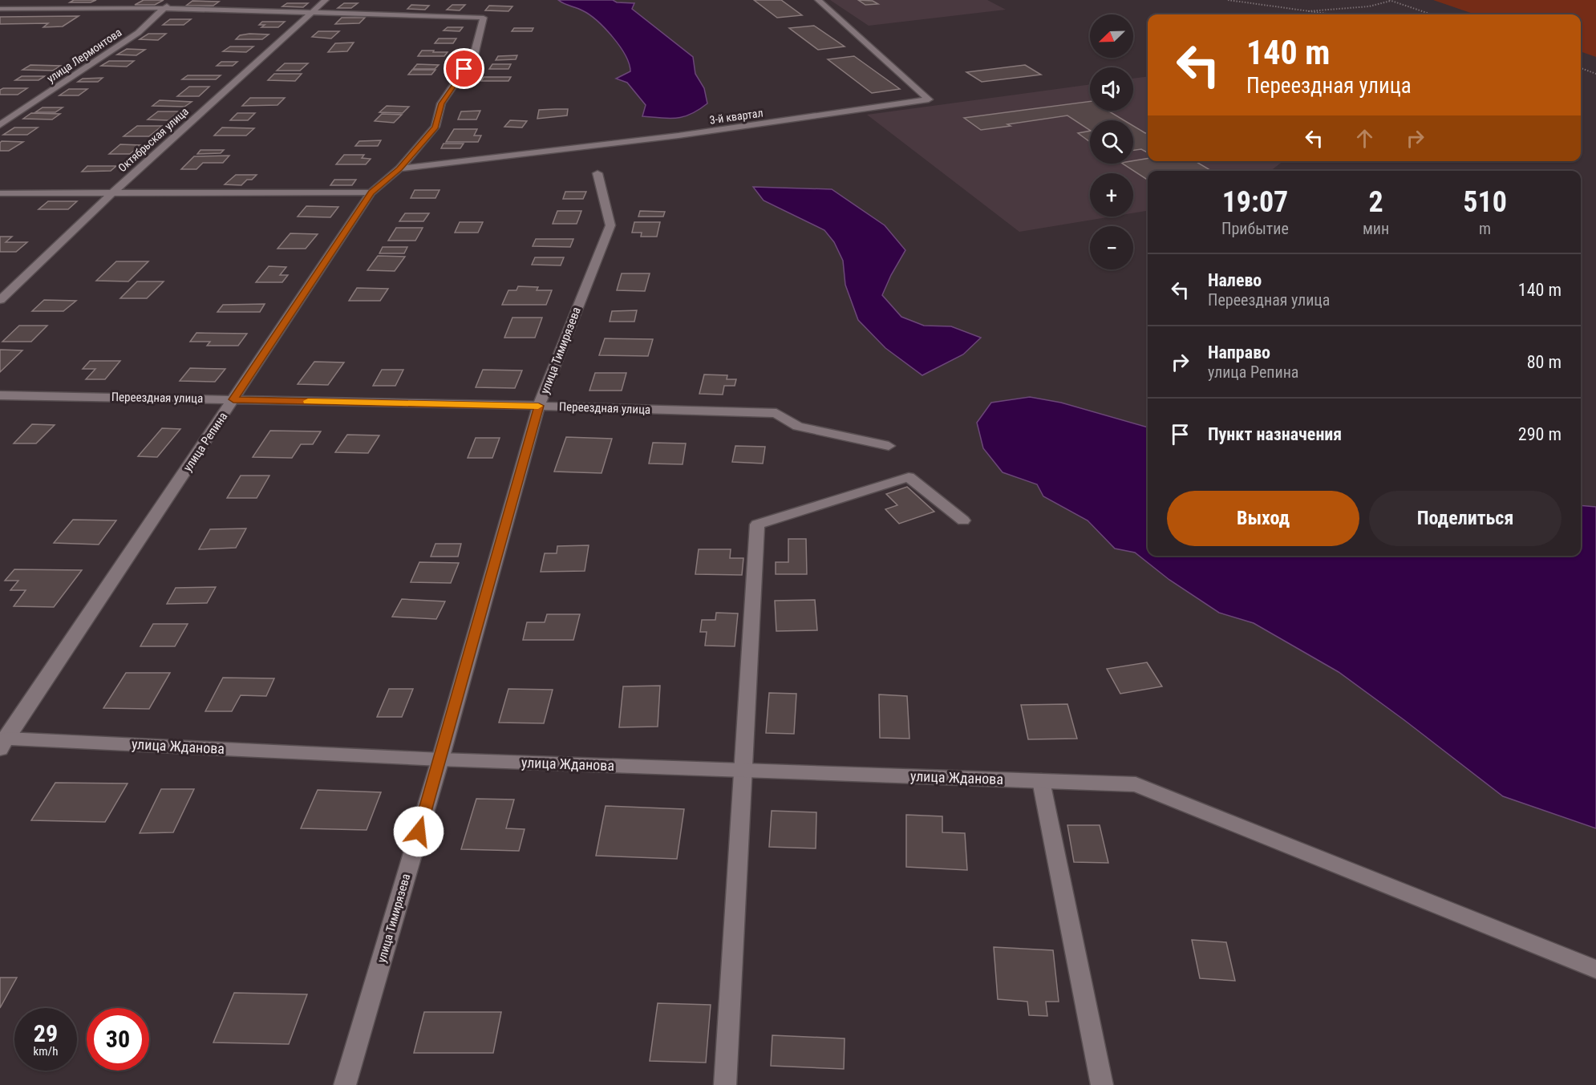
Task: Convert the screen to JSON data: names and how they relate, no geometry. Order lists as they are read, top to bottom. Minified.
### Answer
{"streets":{"street":["улица Лермонтова","3-й квартал","Октябрьская улица","улица Тимирязева","Переездная улица","улица Репина","улица Жданова"]},"crossings":[["3-й квартал","улица Репина"],["Октябрьская улица","улица Репина"],["улица Тимирязева","Переездная улица"],["улица Тимирязева","улица Жданова"],["Переездная улица","улица Репина"],["улица Репина","улица Жданова"]],"north":"bottom left","page":{"map_buttons":["+","−"],"turn":["140 m","Переездная улица"],"eta":["19:07","Прибытие","2","мин","510","m"],"list":[{"name":"Налево","note":"Переездная улица","value":"140 m"},{"name":"Направо","note":"улица Репина","value":"80 m"},{"name":"Пункт назначения","value":"290 m"}],"buttons":["Выход","Поделиться"],"speed":"29 km/h","limit":"30"}}
